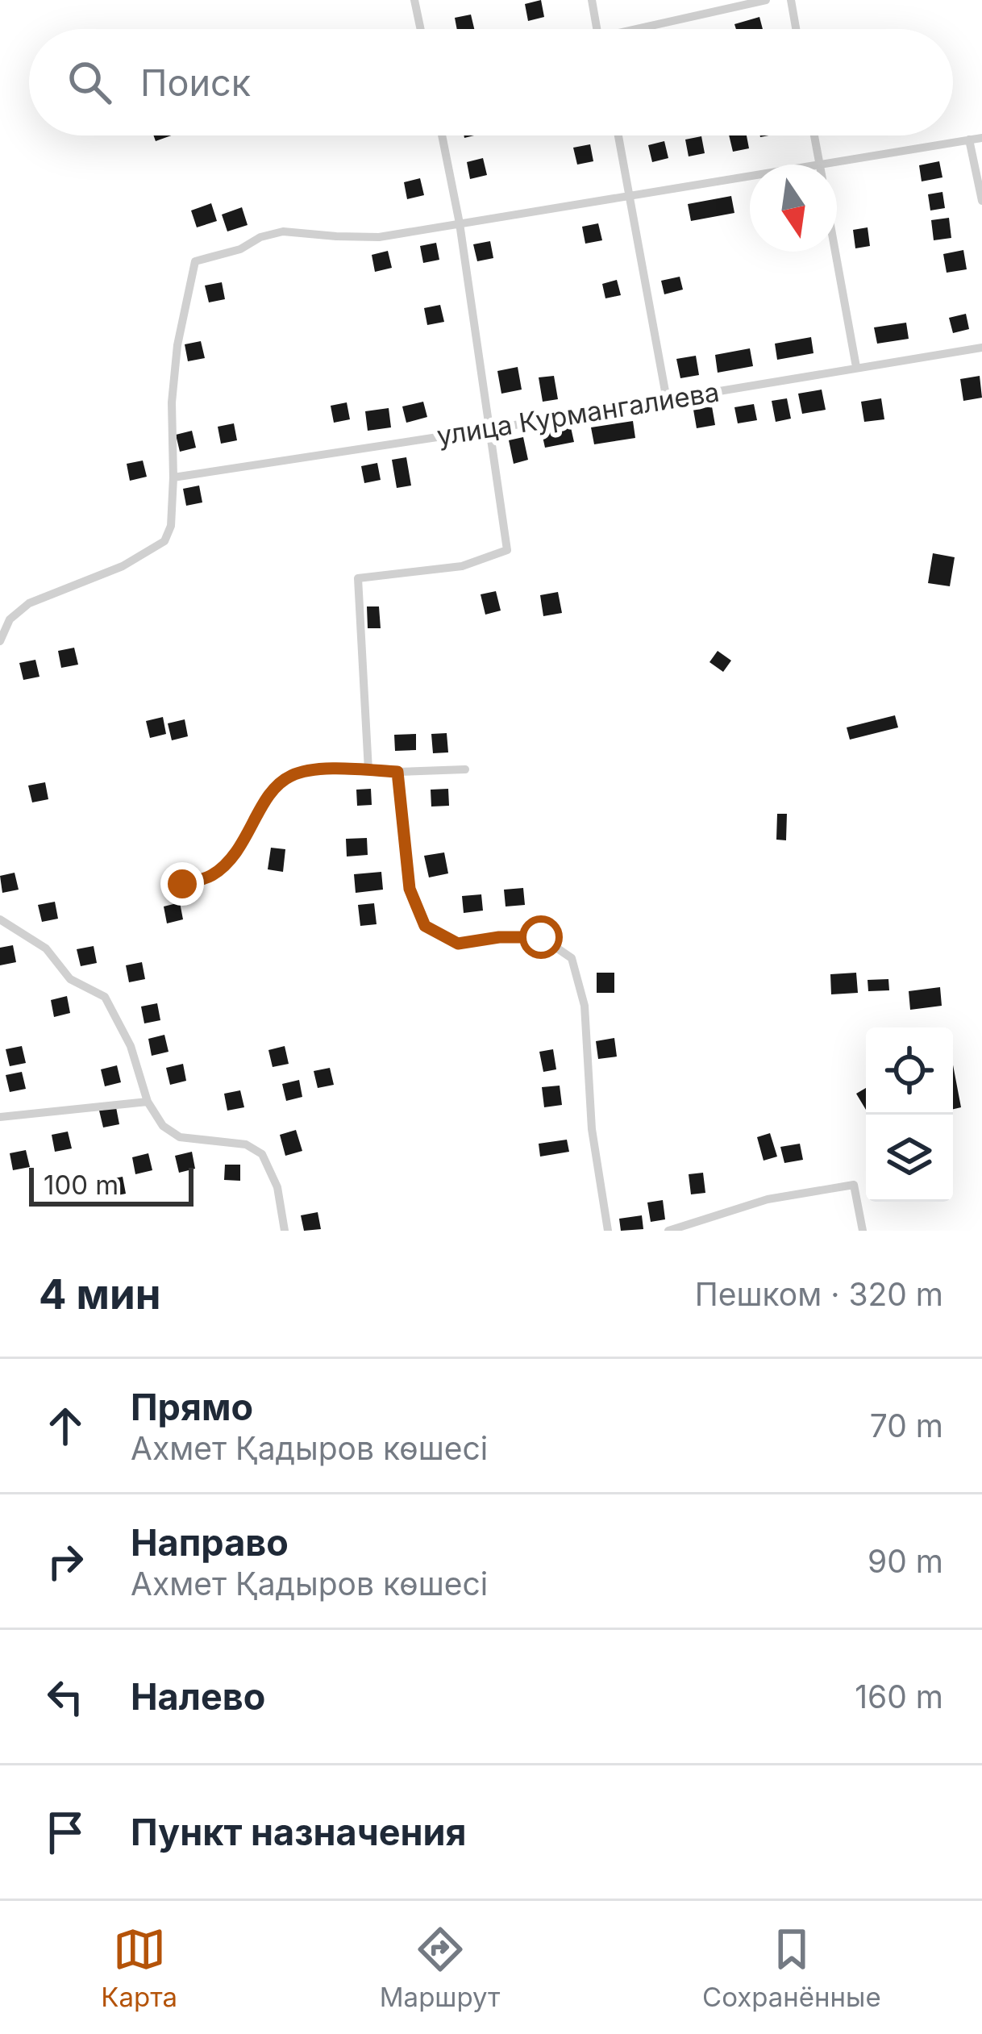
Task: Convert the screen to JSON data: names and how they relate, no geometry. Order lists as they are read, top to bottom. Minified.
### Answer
{"streets":{"street":["улица Курмангалиева"]},"scale_bar":"100 m","north":"bottom","page":{"search":"Поиск","scale":"100 m","heading":["4 мин","Пешком · 320 m"],"list":[["Прямо","Ахмет Қадыров көшесі","70 m"],["Направо","Ахмет Қадыров көшесі","90 m"],["Налево","160 m"],"Пункт назначения"],"nav":["Карта","Маршрут","Сохранённые"]}}
